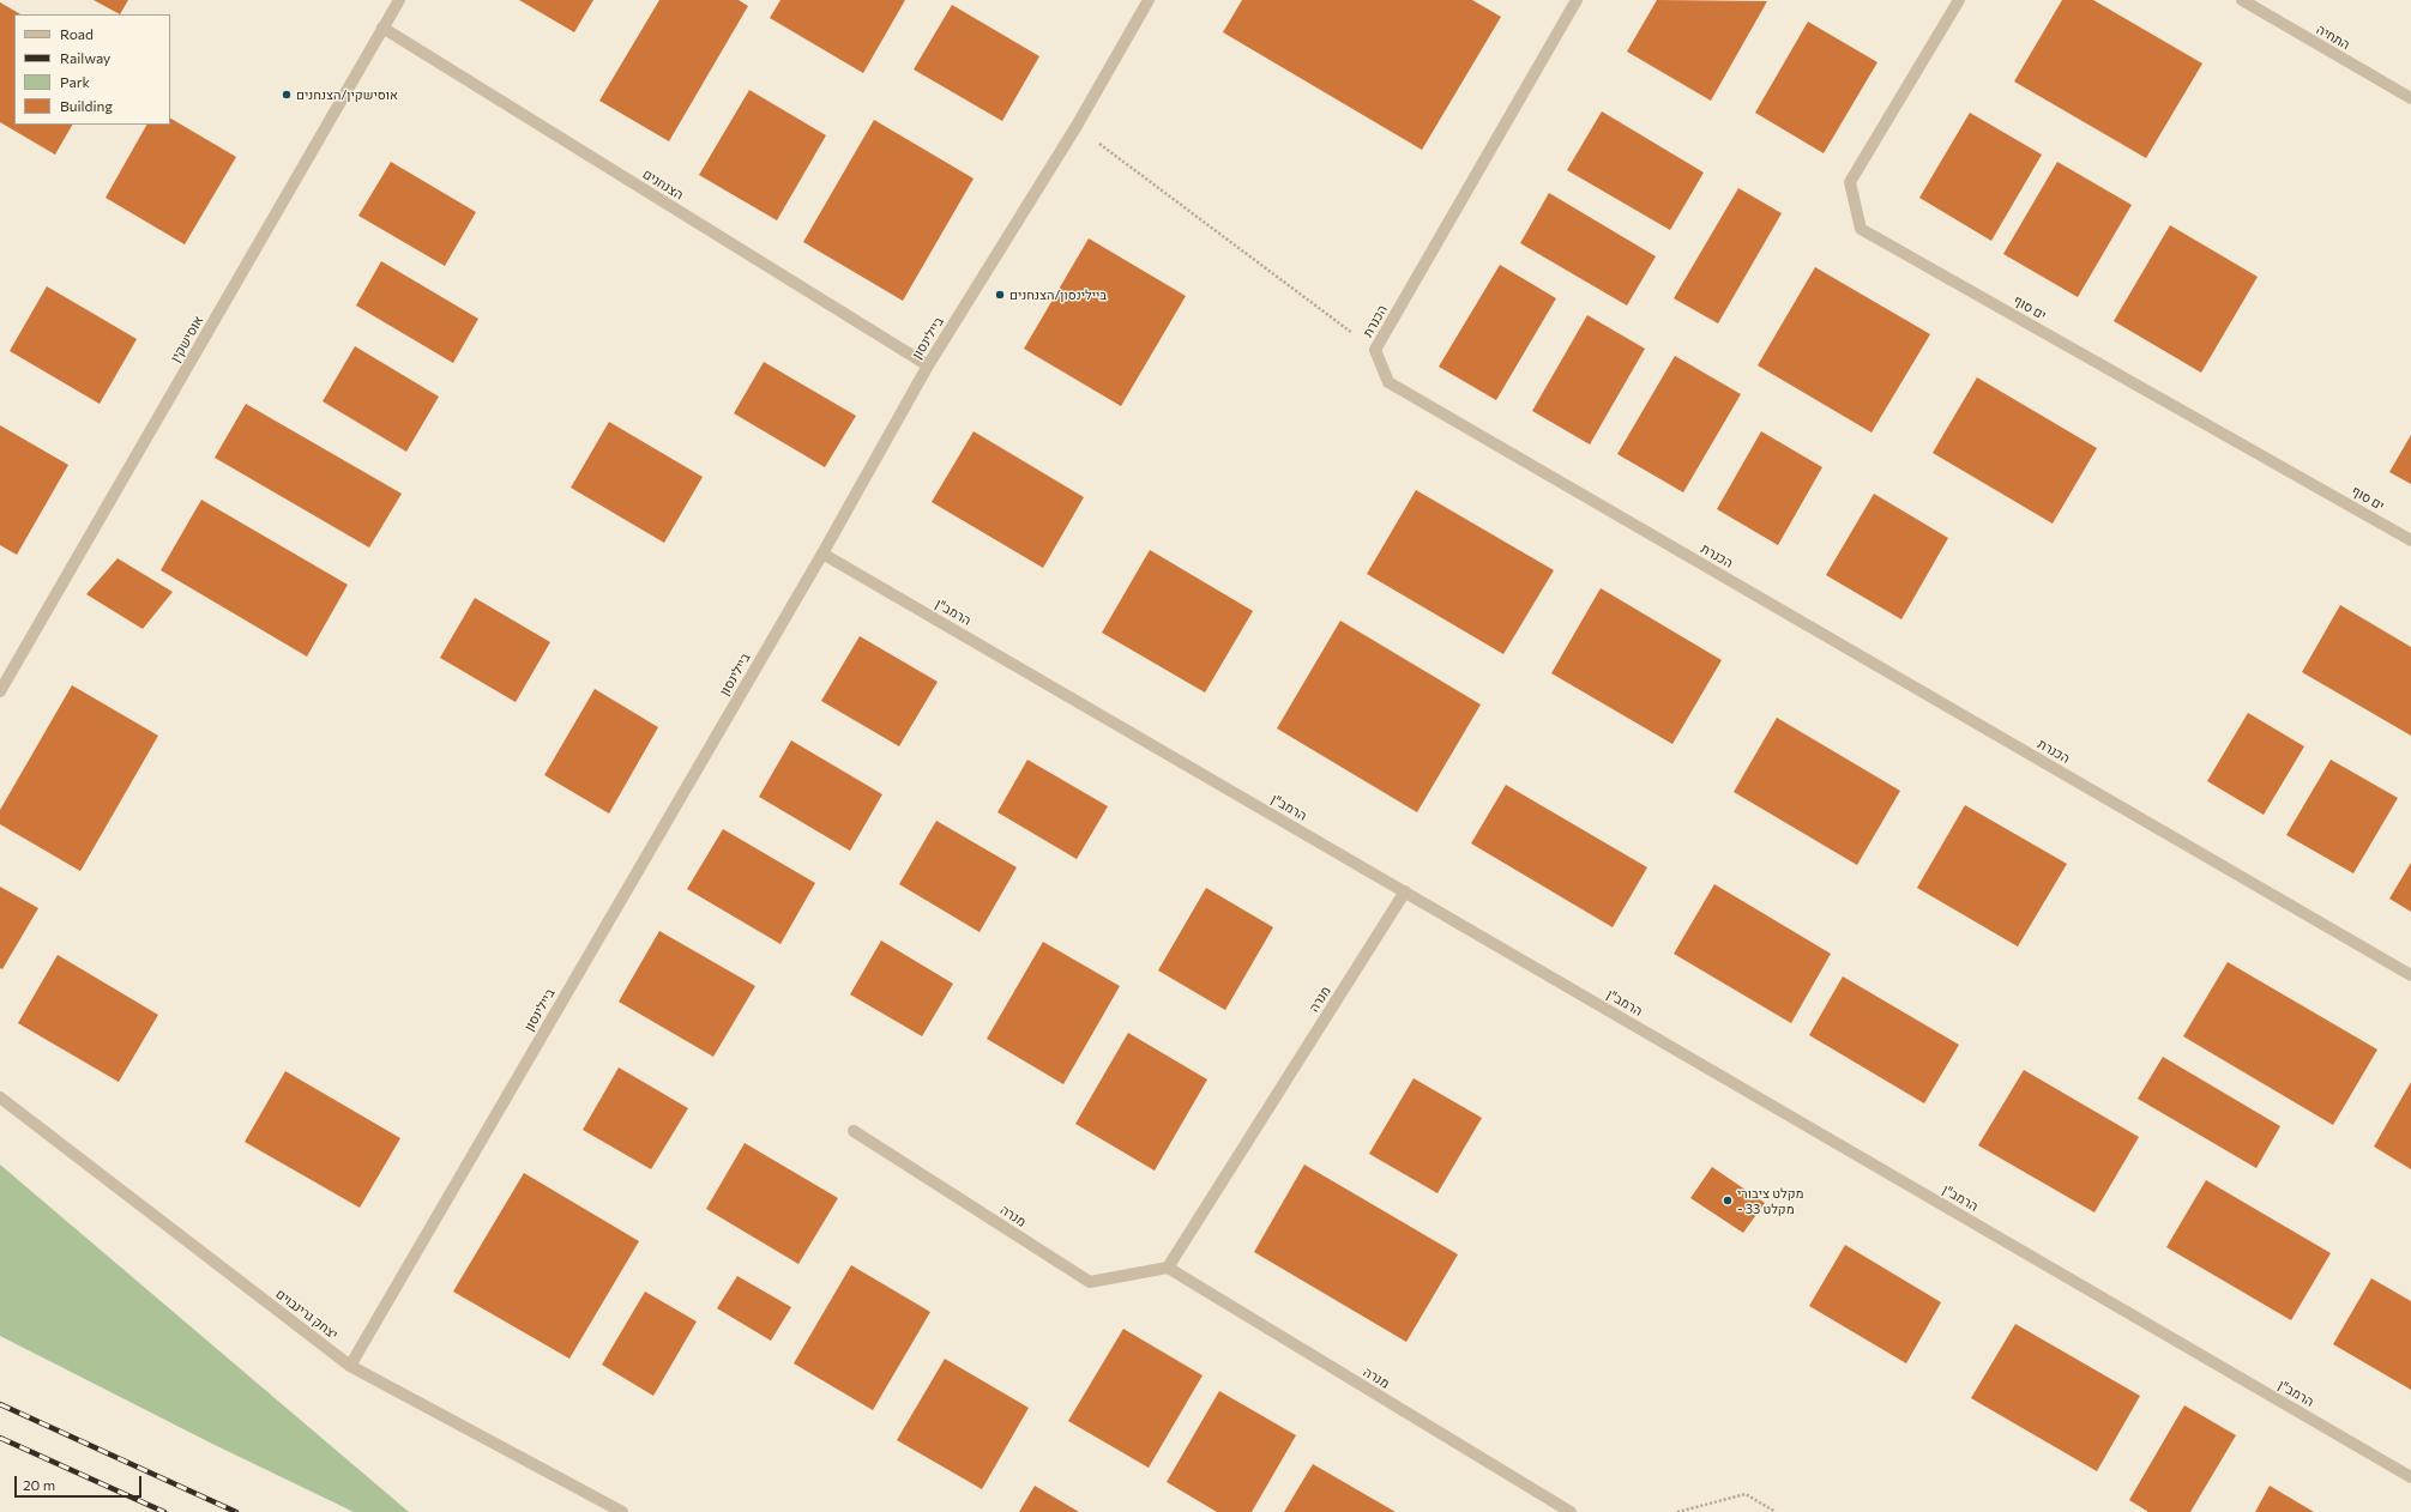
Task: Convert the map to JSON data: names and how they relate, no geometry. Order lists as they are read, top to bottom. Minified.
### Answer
{"streets":{"street":["התחיה","הצנחנים","ים סוף","הכנרת","ביילינסון","אוסישקין","הרמב\"ן","מנרה","יצחק גרינבוים"]},"crossings":[["הצנחנים","ביילינסון"],["הצנחנים","אוסישקין"],["ביילינסון","הרמב\"ן"],["ביילינסון","יצחק גרינבוים"],["הרמב\"ן","מנרה"]],"places":["אוסישקין/הצנחנים","ביילינסון/הצנחנים","מקלט ציבורי - מקלט 33"],"legend":["Road","Railway","Park","Building"],"scale_bar":"20 m"}
